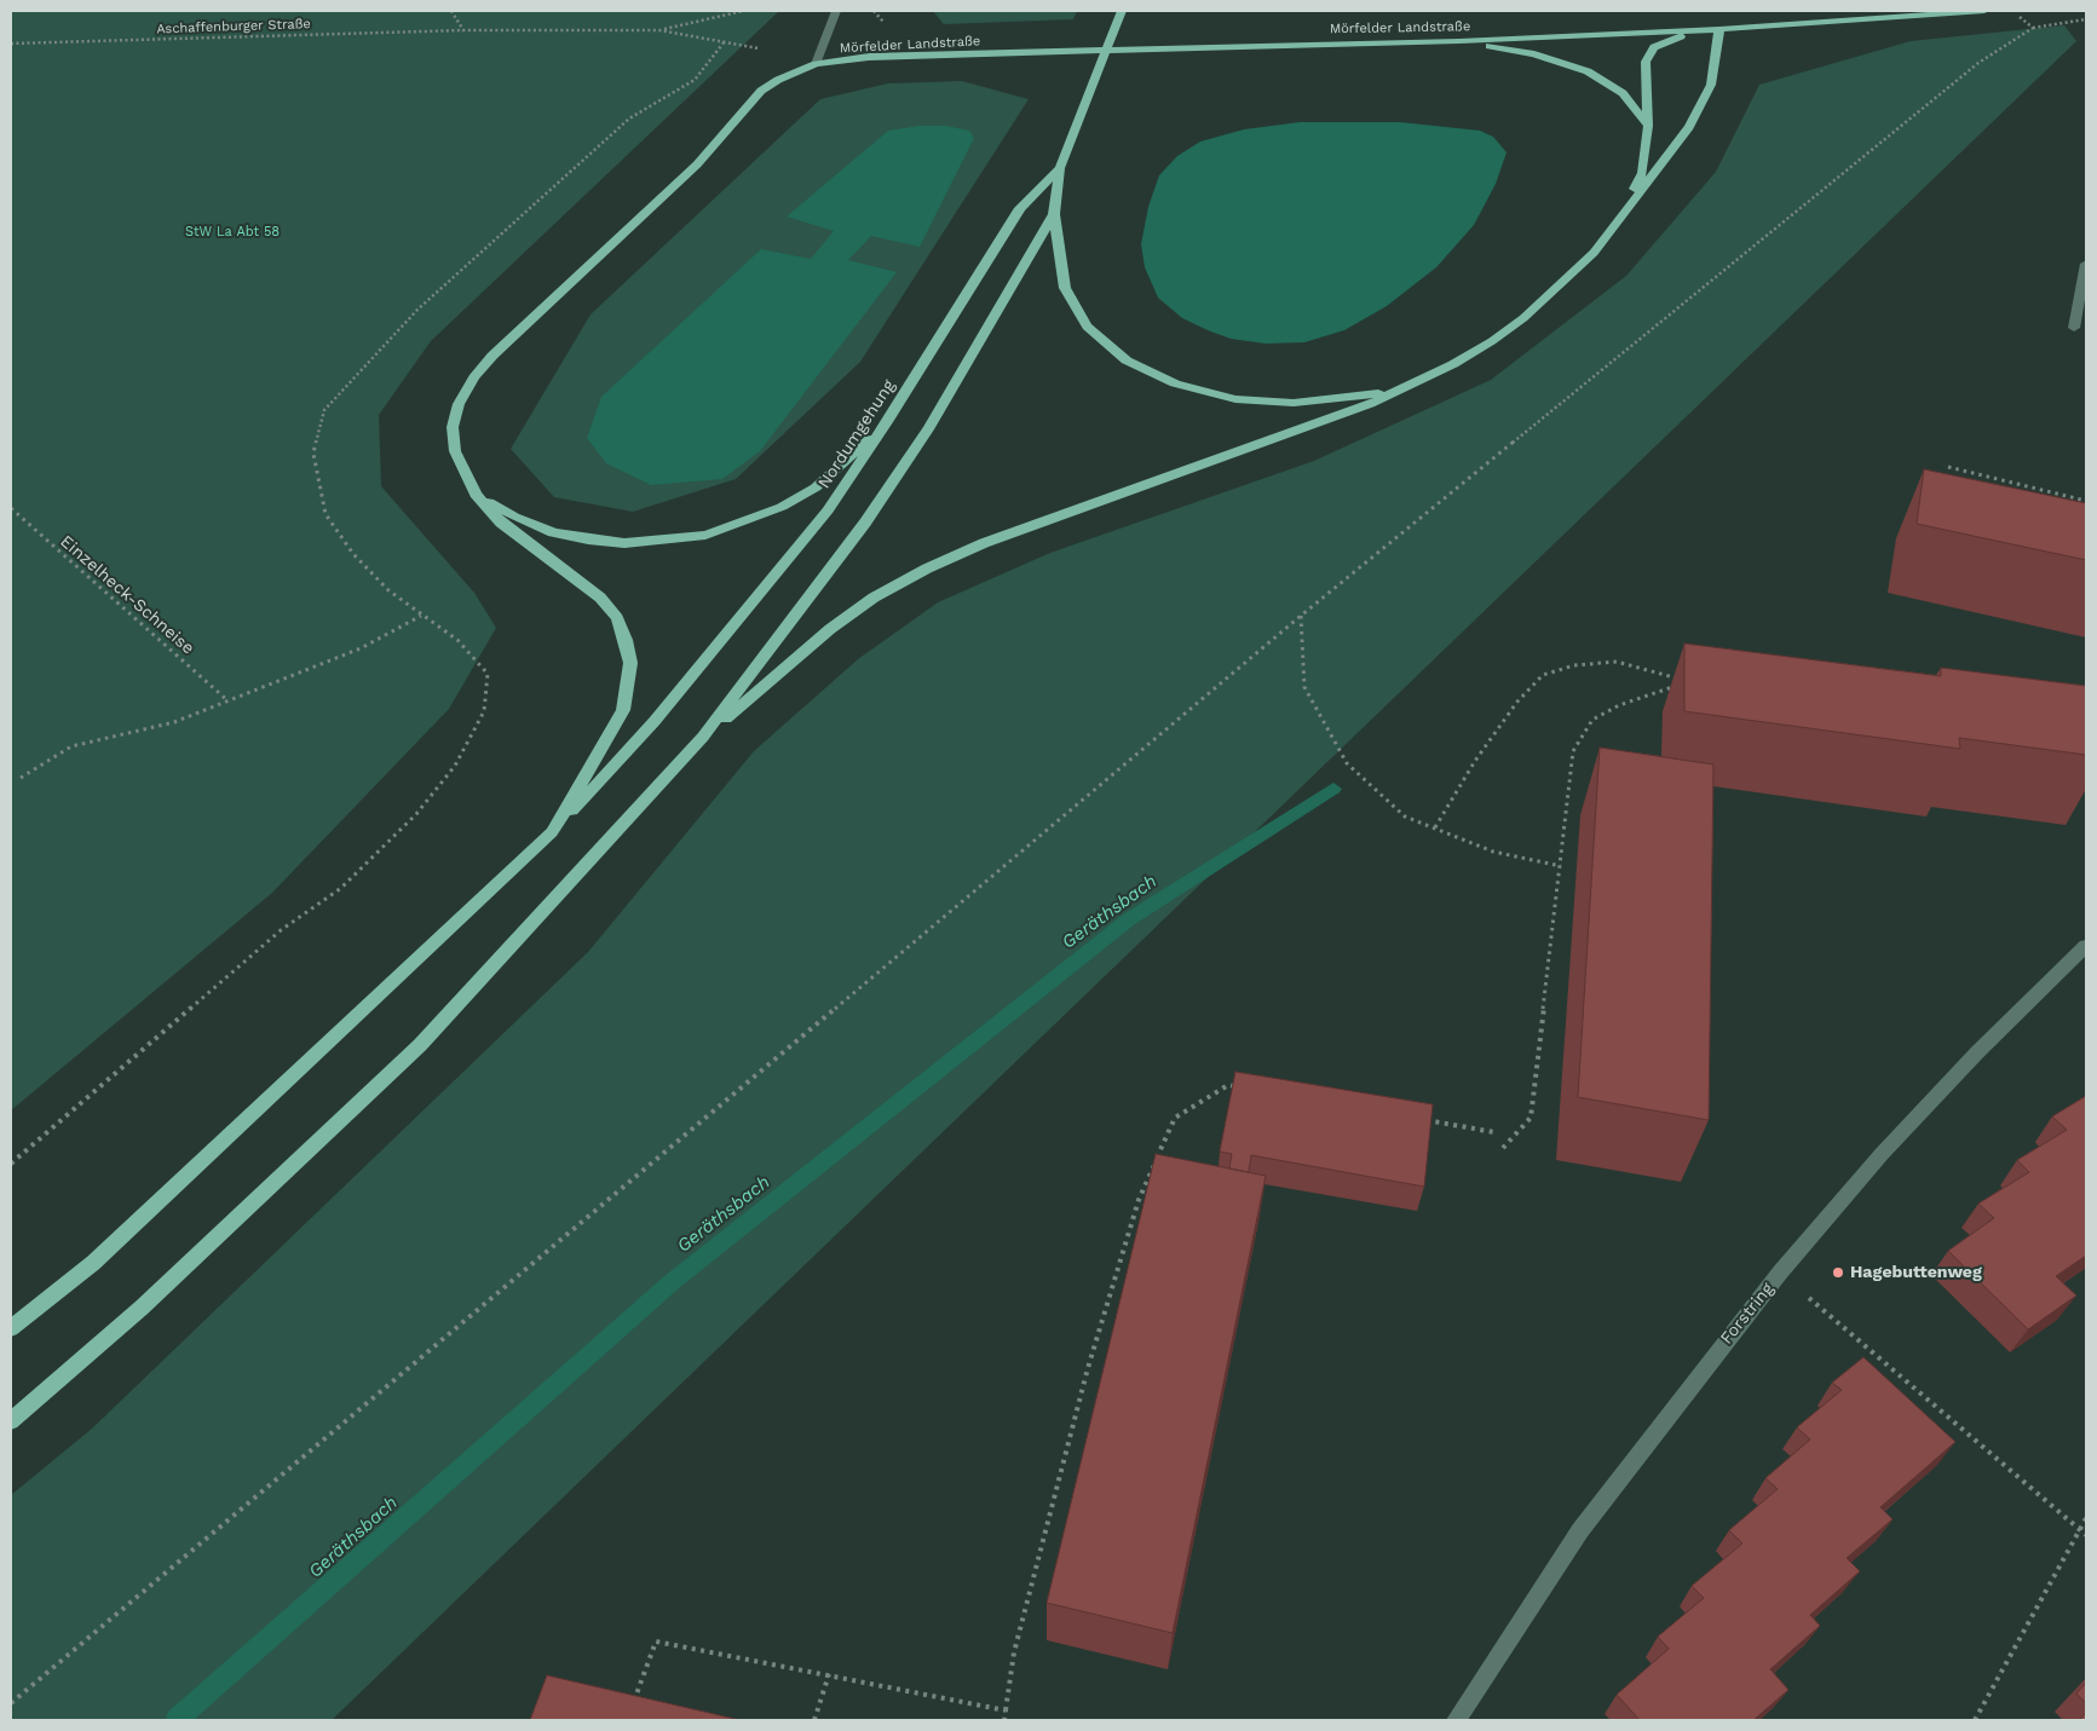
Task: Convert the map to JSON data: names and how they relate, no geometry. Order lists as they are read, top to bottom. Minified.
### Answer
{"streets":{"main road":["Mörfelder Landstraße","Nordumgehung"],"street":["Forstring"],"path":["Aschaffenburger Straße","Einzelheck-Schneise"]},"crossings":[["Aschaffenburger Straße","Mörfelder Landstraße"],["Mörfelder Landstraße","Nordumgehung"]],"water":["Geräthsbach"],"parks":["StW La Abt 58"],"places":["Hagebuttenweg"]}
